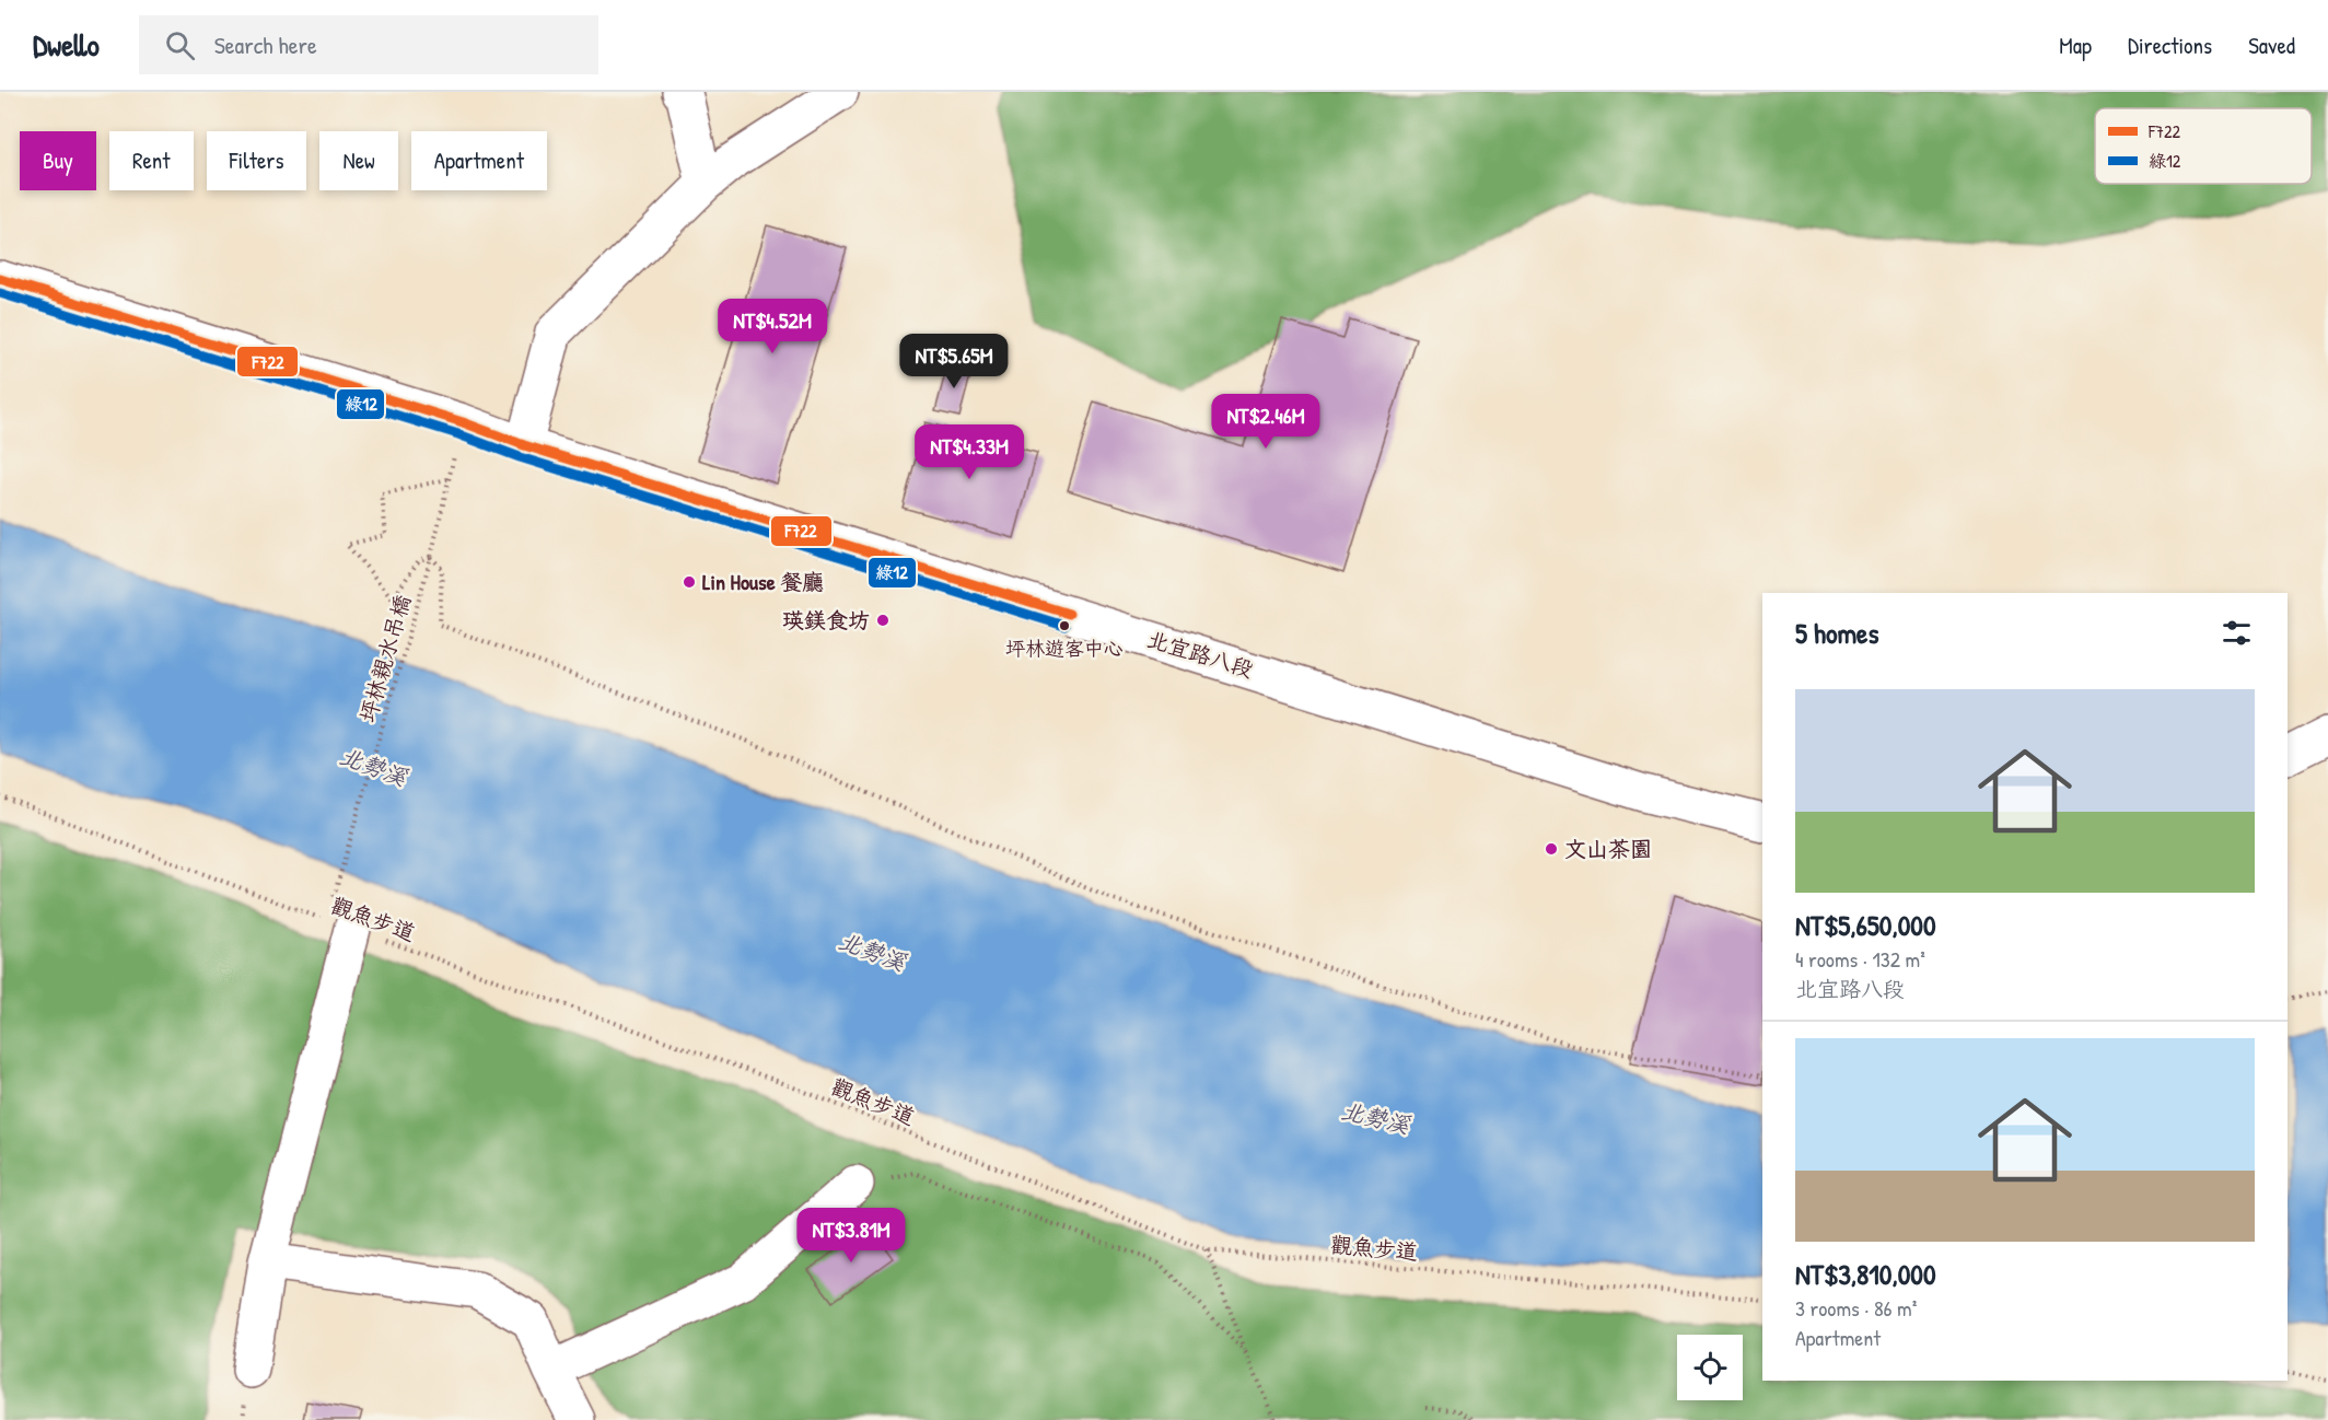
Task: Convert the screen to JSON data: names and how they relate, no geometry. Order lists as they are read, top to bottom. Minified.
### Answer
{"streets":{"main road":["北宜路八段"],"path":["坪林親水吊橋","觀魚步道"]},"crossings":[["北宜路八段","坪林親水吊橋"],["坪林親水吊橋","觀魚步道"]],"water":["北勢溪"],"places":["Lin House 餐廳","瑛鎂食坊","坪林遊客中心","文山茶園"],"lines":["transit line F722","transit line 綠12"],"legend":["F722","綠12"],"page":{"header":"Dwello","search":"Search here","nav":["Map","Directions","Saved"],"chip":["Buy","Rent","Filters","New","Apartment"],"price":["NT$4.52M","NT$5.65M","NT$2.46M","NT$4.33M","NT$3.81M"],"heading":"5 homes","list":[{"name":"NT$5,650,000","note":"4 rooms · 132 m² · 北宜路八段"},{"name":"NT$3,810,000","note":"3 rooms · 86 m² · Apartment"}]}}
